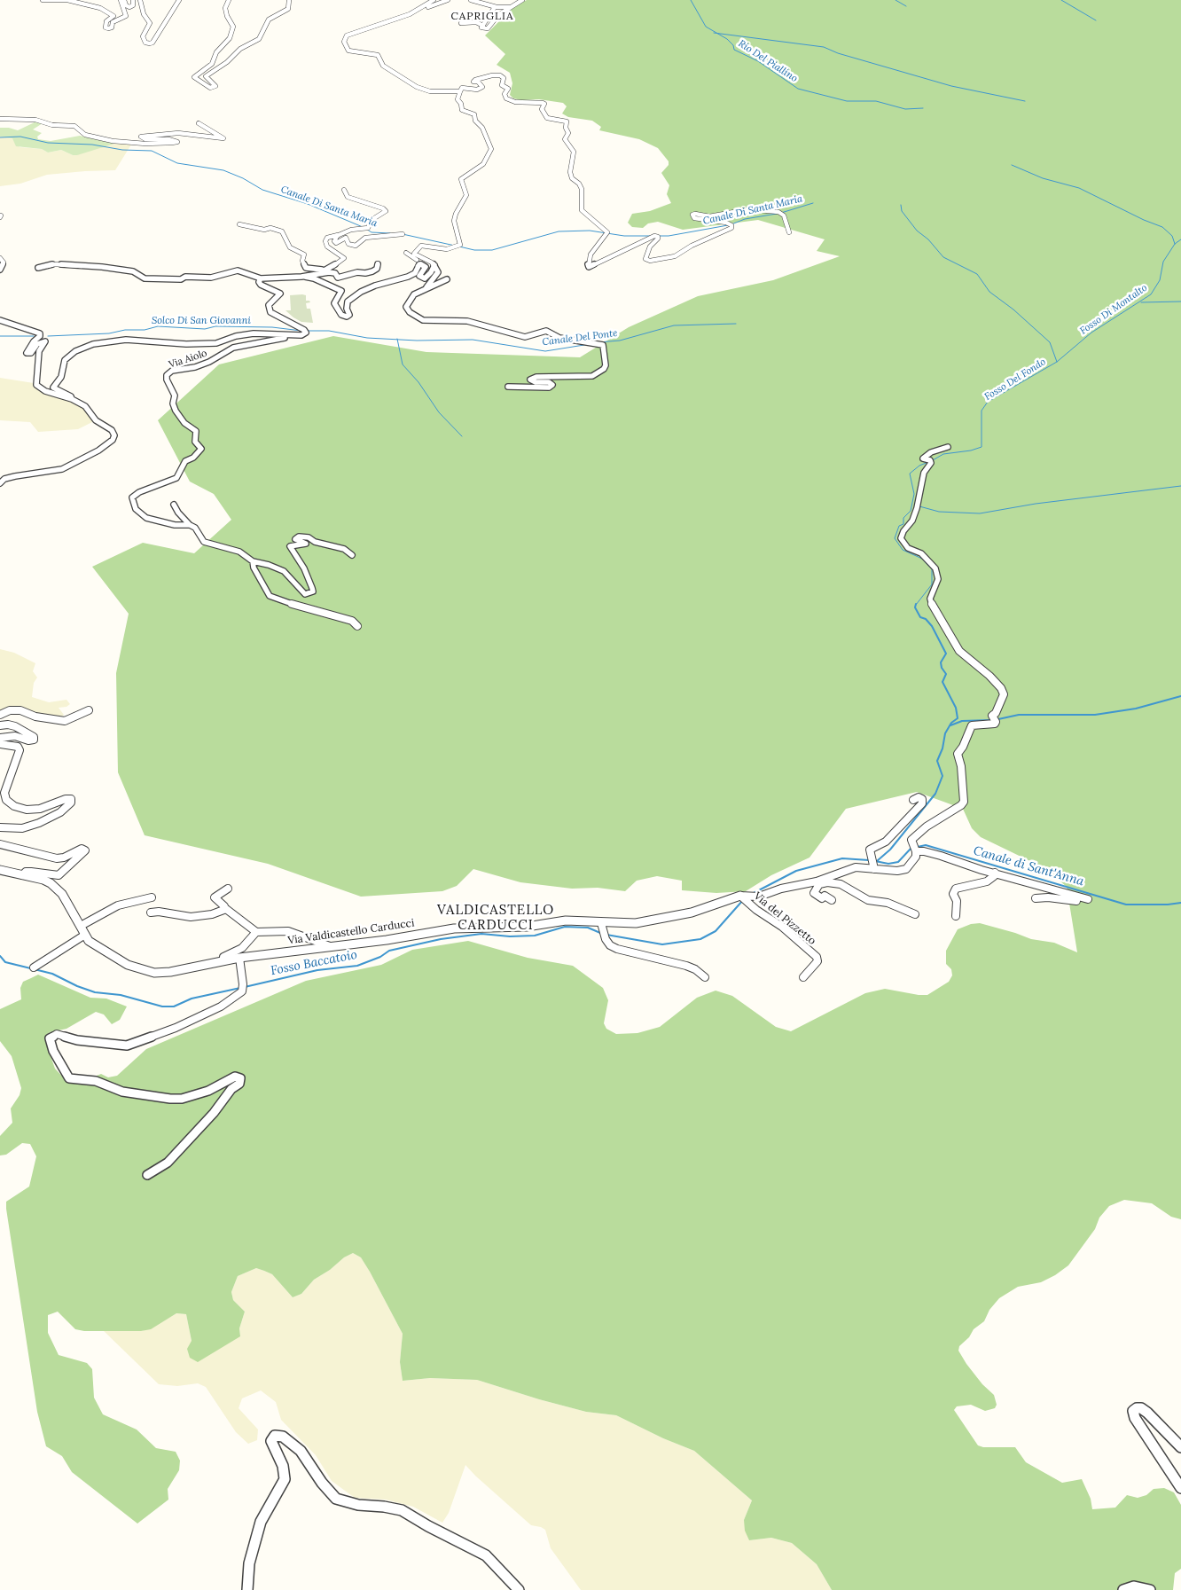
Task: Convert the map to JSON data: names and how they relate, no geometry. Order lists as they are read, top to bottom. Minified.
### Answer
{"streets":{"street":["Via Aiolo","Via del Pizzetto","Via Valdicastello Carducci"]},"crossings":[["Via del Pizzetto","Via Valdicastello Carducci"]],"districts":["CAPRIGLIA","VALDICASTELLO CARDUCCI"],"water":["Rio Del Piallino","Canale Di Santa Maria","Fosso Di Montalto","Solco Di San Giovanni","Canale Del Ponte","Fosso Del Fondo","Canale di Sant'Anna","Fosso Baccatoio"]}
